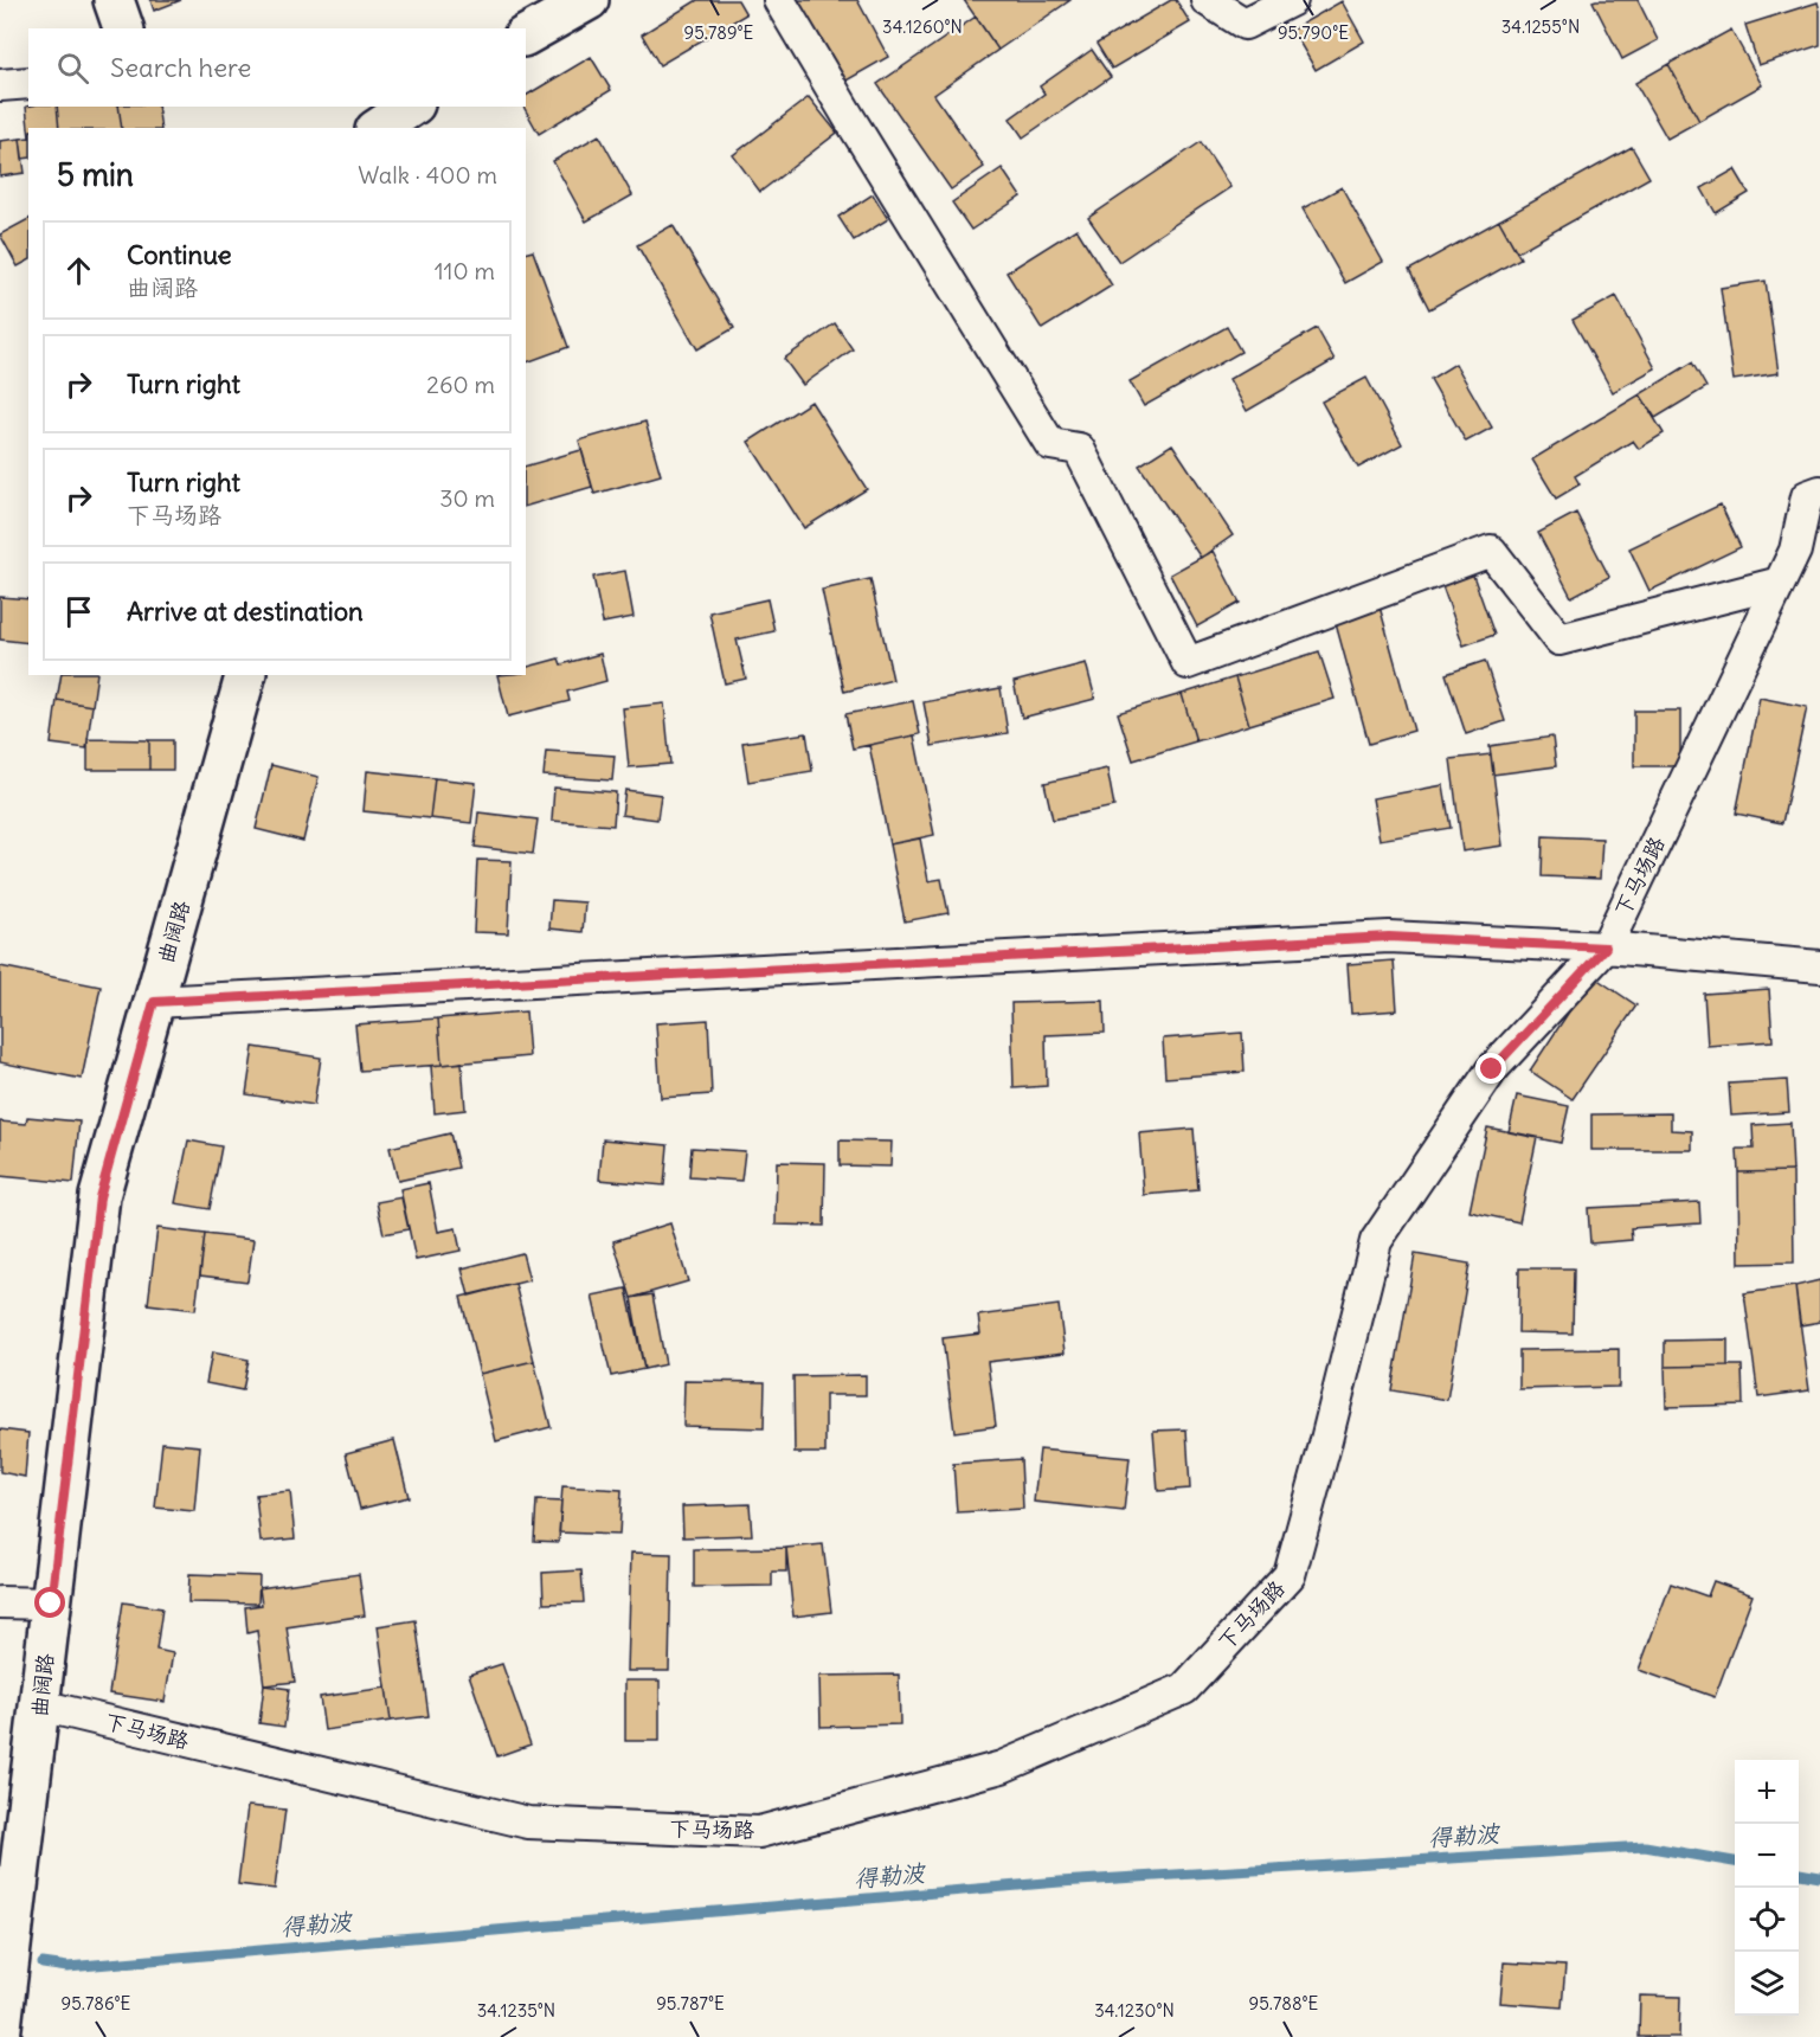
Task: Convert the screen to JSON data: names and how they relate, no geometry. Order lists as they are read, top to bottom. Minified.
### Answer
{"streets":{"street":["下马场路","曲阔路"]},"crossings":[["下马场路","曲阔路"]],"water":["得勒波"],"page":{"search":"Search here","heading":["5 min","Walk · 400 m"],"list":[["Continue","曲阔路","110 m"],["Turn right","260 m"],["Turn right","下马场路","30 m"],"Arrive at destination"],"map_buttons":["+","−"]},"coordinates":["34.1260°N","34.1255°N","95.789°E","95.790°E","95.786°E","95.787°E","95.788°E","34.1235°N","34.1230°N"]}
